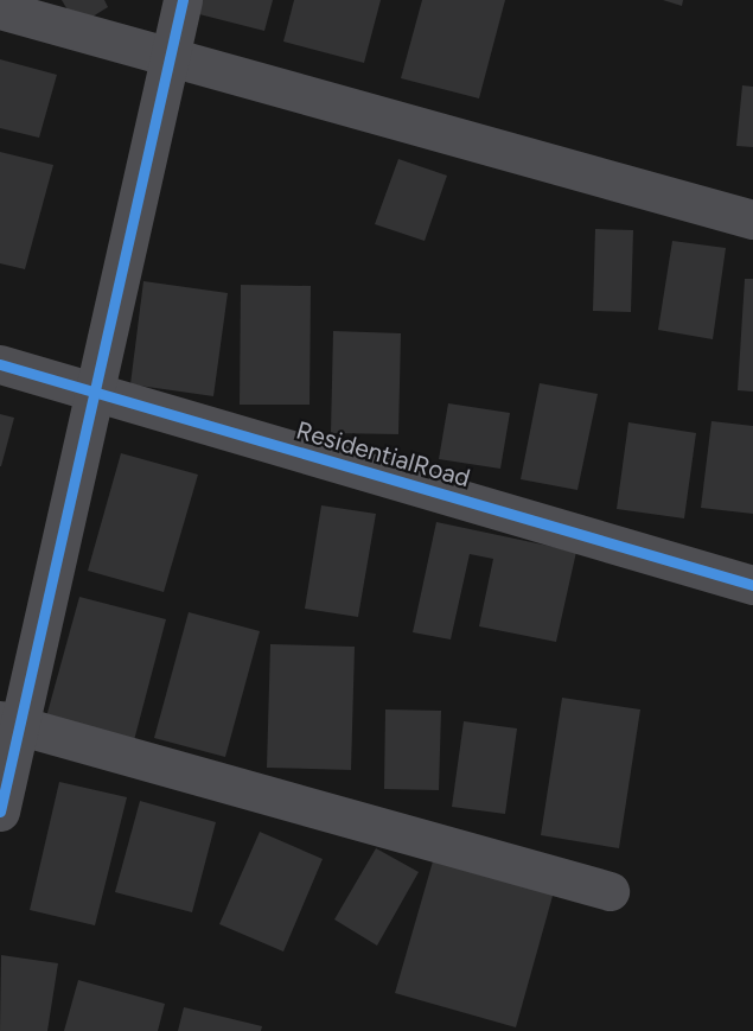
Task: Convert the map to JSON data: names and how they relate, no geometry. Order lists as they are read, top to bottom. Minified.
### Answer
{"streets":{"street":["ResidentialRoad"]}}
